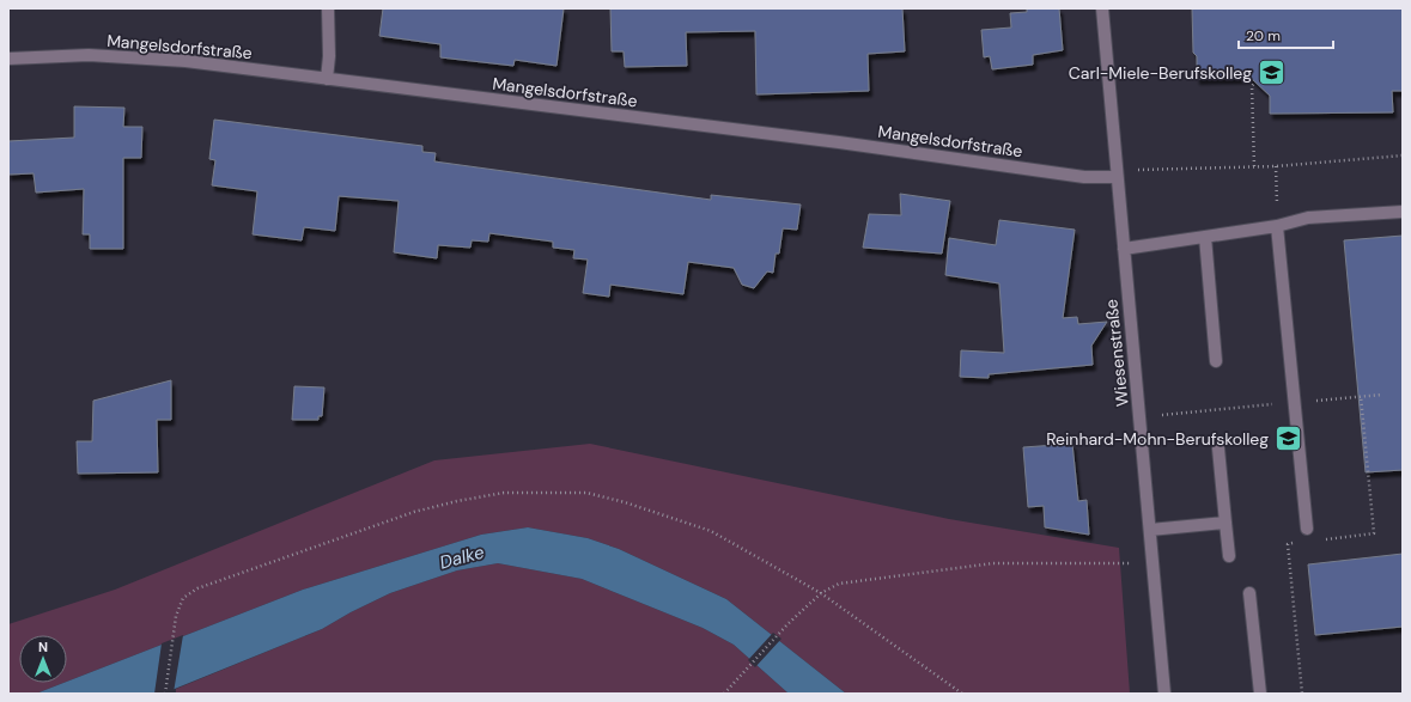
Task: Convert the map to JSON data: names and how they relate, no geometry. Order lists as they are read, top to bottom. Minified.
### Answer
{"streets":{"street":["Mangelsdorfstraße","Wiesenstraße"]},"crossings":[["Mangelsdorfstraße","Wiesenstraße"]],"water":["Dalke"],"places":{"school or university":["Carl-Miele-Berufskolleg","Reinhard-Mohn-Berufskolleg"]},"scale_bar":"20 m","north":"top"}
